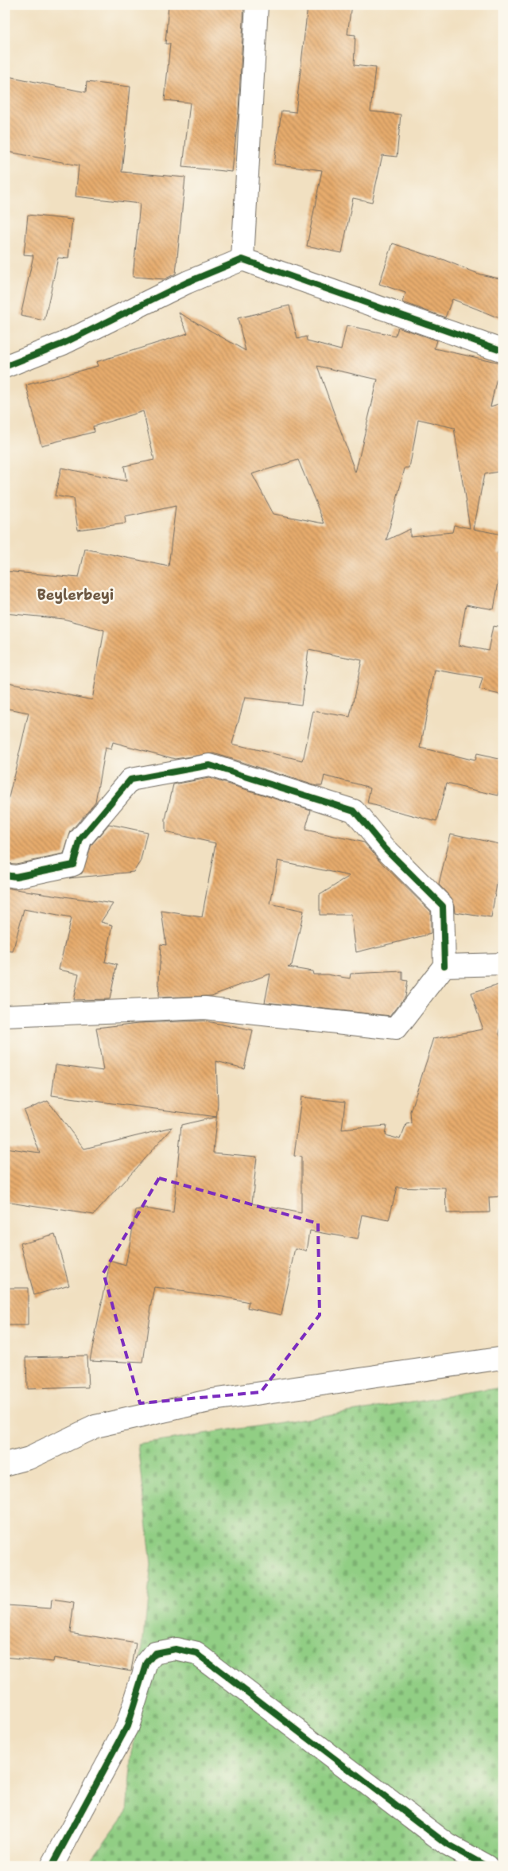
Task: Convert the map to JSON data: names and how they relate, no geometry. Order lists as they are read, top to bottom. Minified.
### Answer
{"districts":["Beylerbeyi"]}
